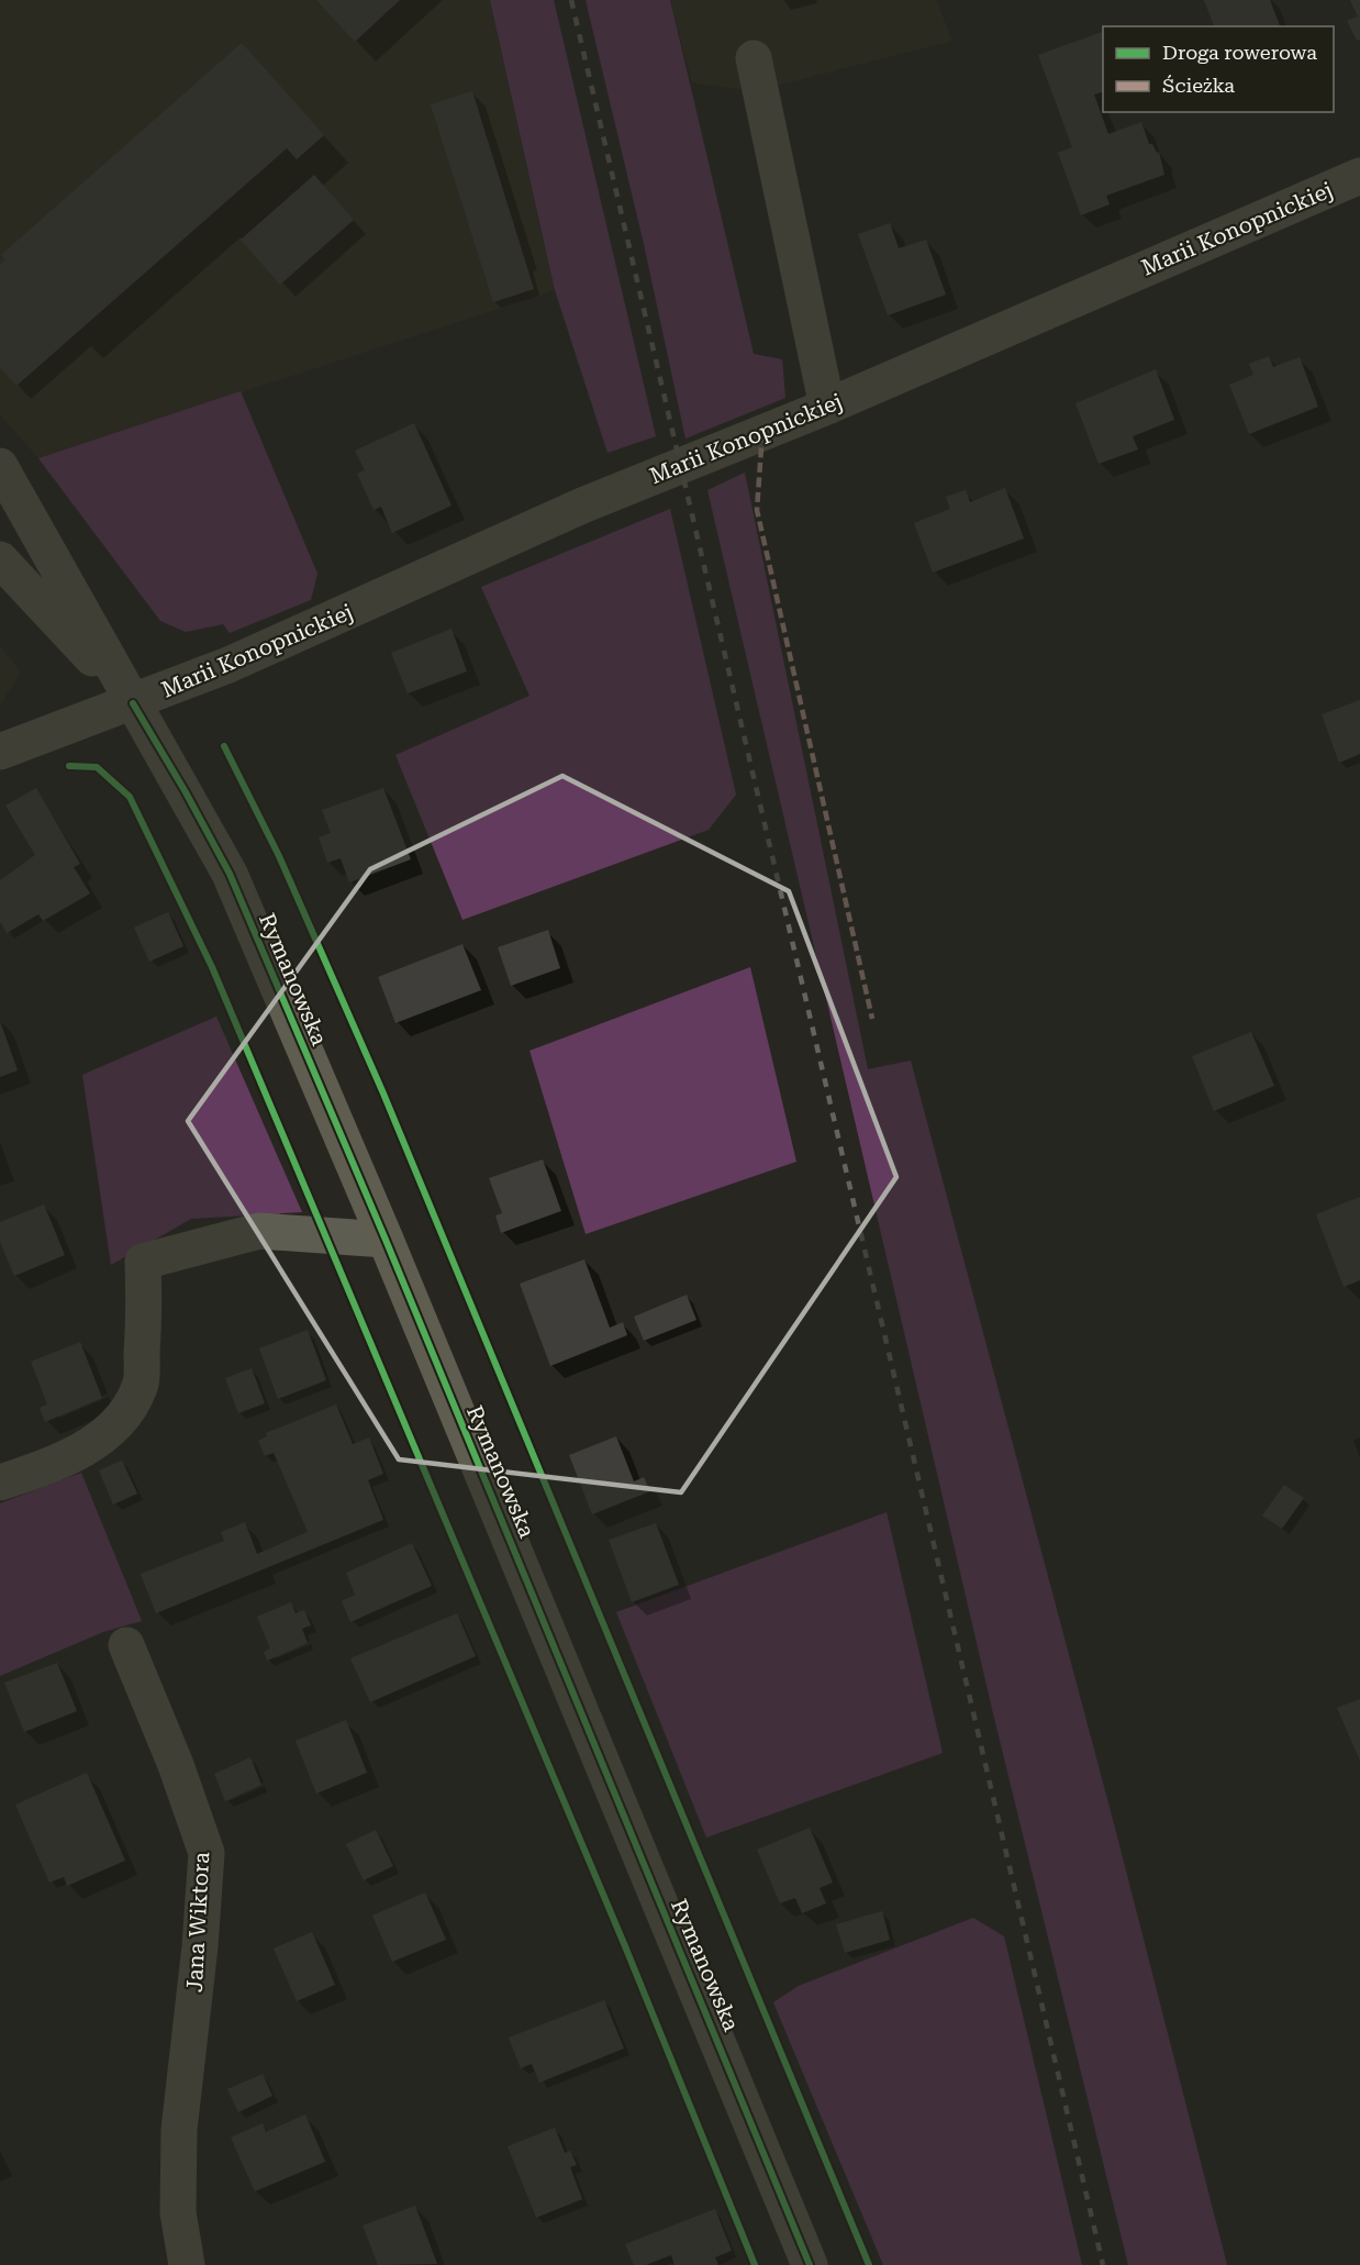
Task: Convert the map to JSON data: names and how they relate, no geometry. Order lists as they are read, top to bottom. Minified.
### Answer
{"streets":{"main road":["Rymanowska"],"street":["Marii Konopnickiej","Jana Wiktora"]},"crossings":[["Marii Konopnickiej","Rymanowska"]],"legend":["Droga rowerowa","Ścieżka"]}
